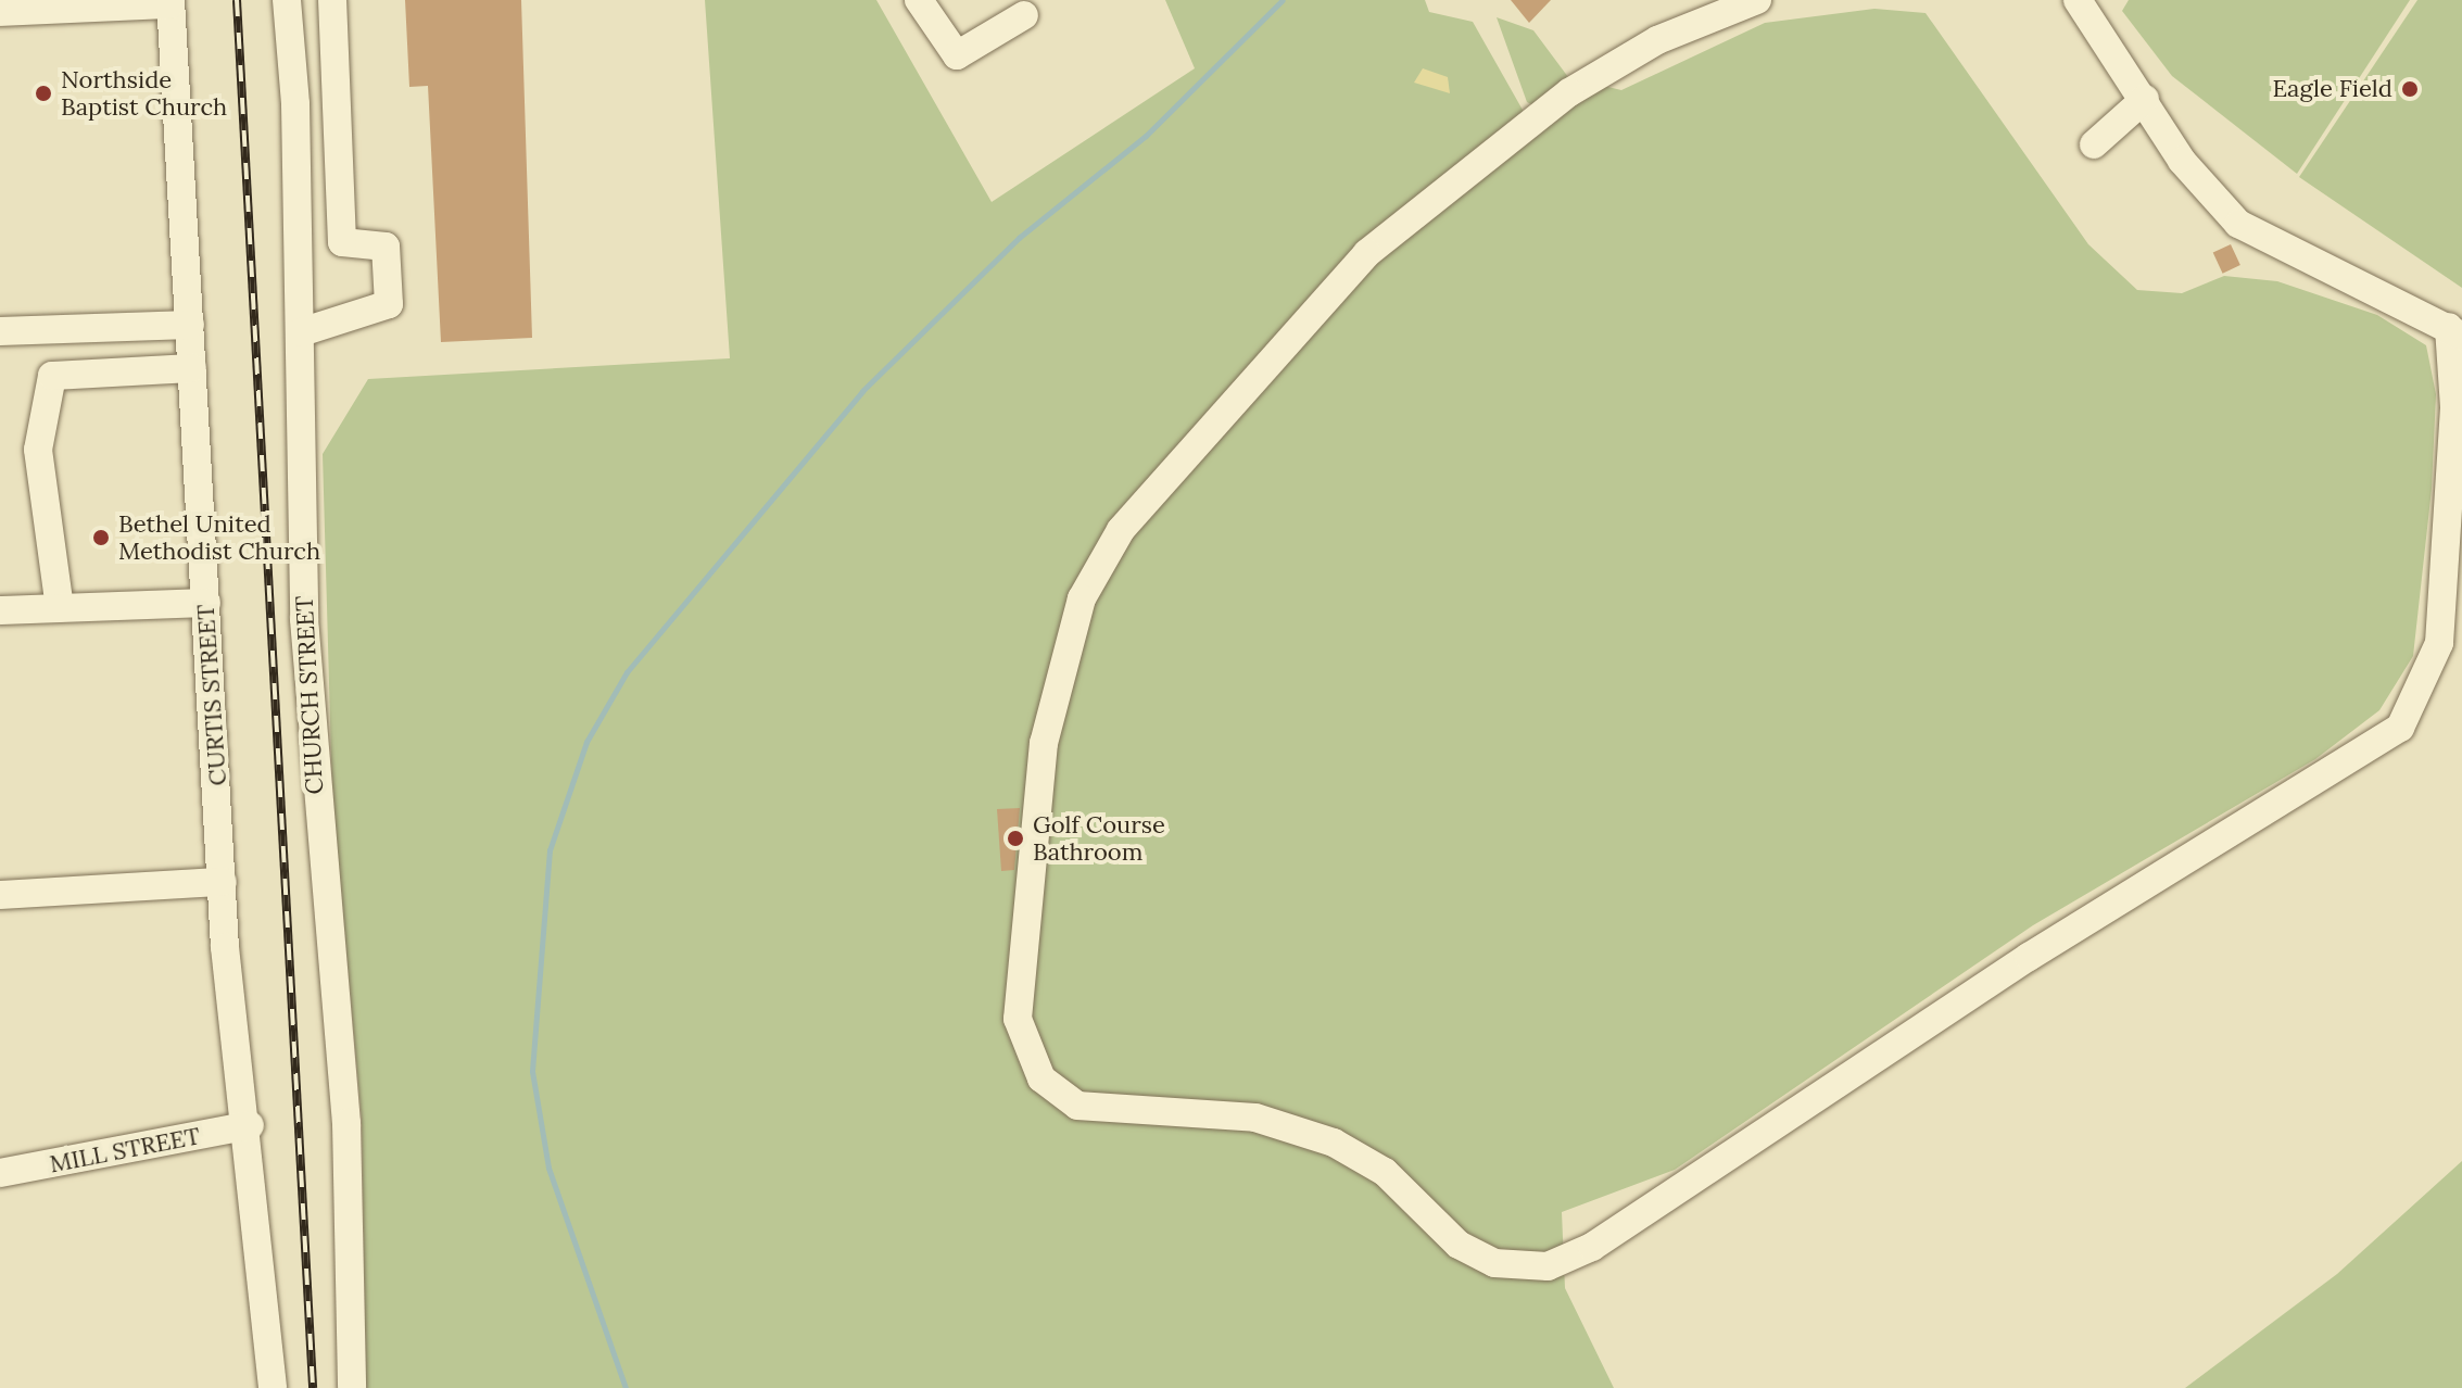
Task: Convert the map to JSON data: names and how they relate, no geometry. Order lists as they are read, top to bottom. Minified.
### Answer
{"streets":{"street":["CURTIS STREET","CHURCH STREET","MILL STREET"]},"crossings":[["CURTIS STREET","MILL STREET"]],"places":["Eagle Field","Northside Baptist Church","Bethel United Methodist Church","Golf Course Bathroom"]}
